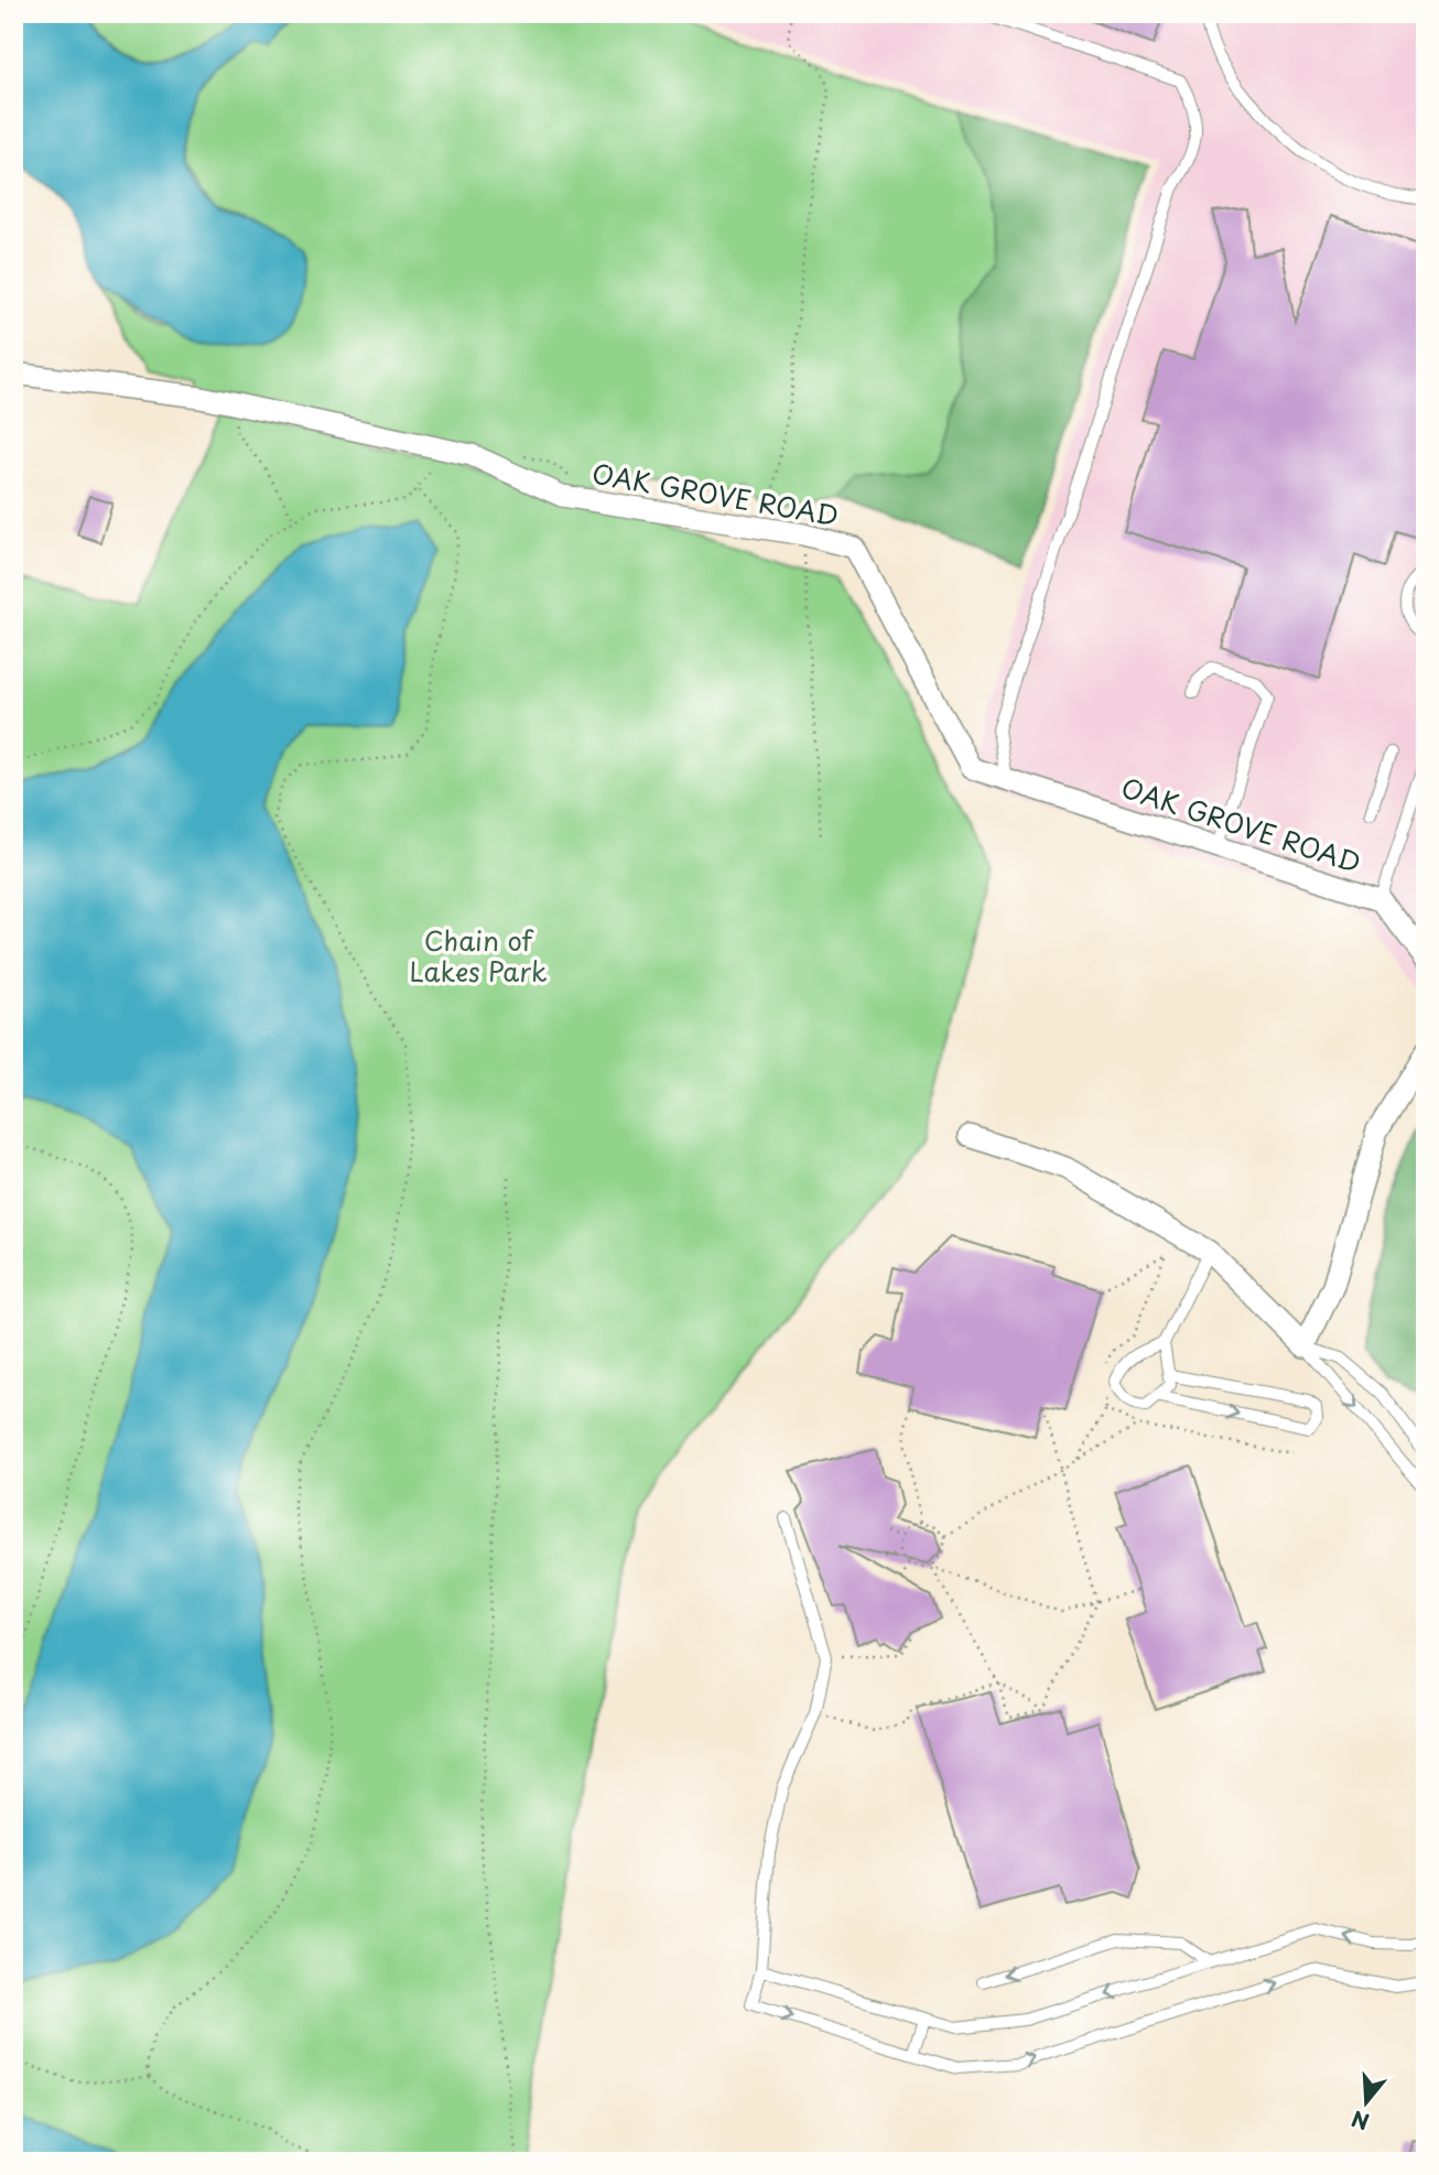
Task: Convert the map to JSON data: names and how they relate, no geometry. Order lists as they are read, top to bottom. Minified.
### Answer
{"streets":{"street":["OAK GROVE ROAD"]},"parks":["Chain of Lakes Park"],"north":"bottom"}
